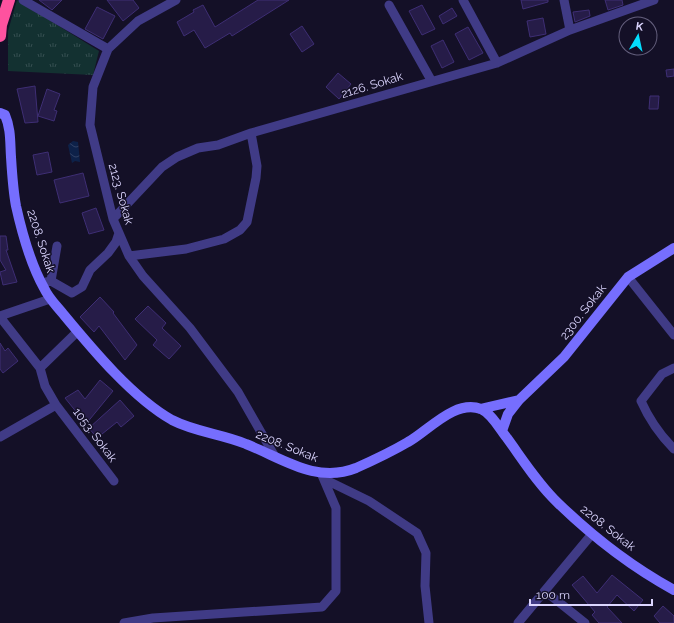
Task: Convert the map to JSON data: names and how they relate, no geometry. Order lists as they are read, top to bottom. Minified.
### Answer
{"streets":{"street":["2126. Sokak","2123. Sokak","2208. Sokak","2300. Sokak","1053. Sokak"]},"crossings":[["2126. Sokak","2123. Sokak"],["2123. Sokak","2208. Sokak"]],"scale_bar":"100 m","north":"top"}
